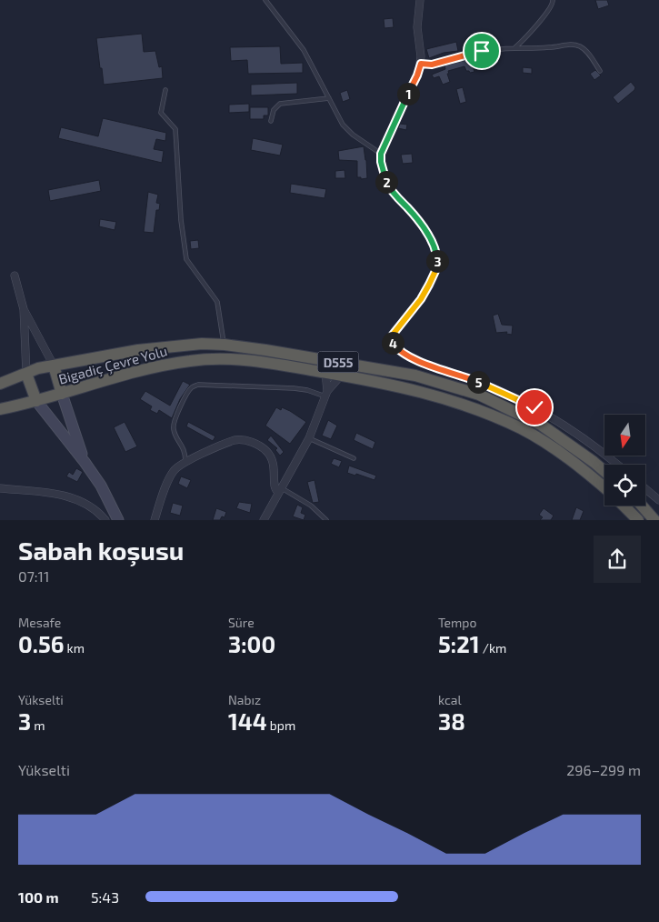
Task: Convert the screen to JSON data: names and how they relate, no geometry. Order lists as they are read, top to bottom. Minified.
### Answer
{"streets":{"highway":["D555","Bigadiç Çevre Yolu"]},"north":"bottom","page":{"pins":["1","2","3","4","5"],"heading":["Sabah koşusu","07:11"],"stats":[["Mesafe","0.56 km"],["Süre","3:00"],["Tempo","5:21 /km"],["Yükselti","3 m"],["Nabız","144 bpm"],["kcal","38"]],"chart":["Yükselti","296–299 m"],"list":[{"name":"100 m","note":"5:43"}]}}
